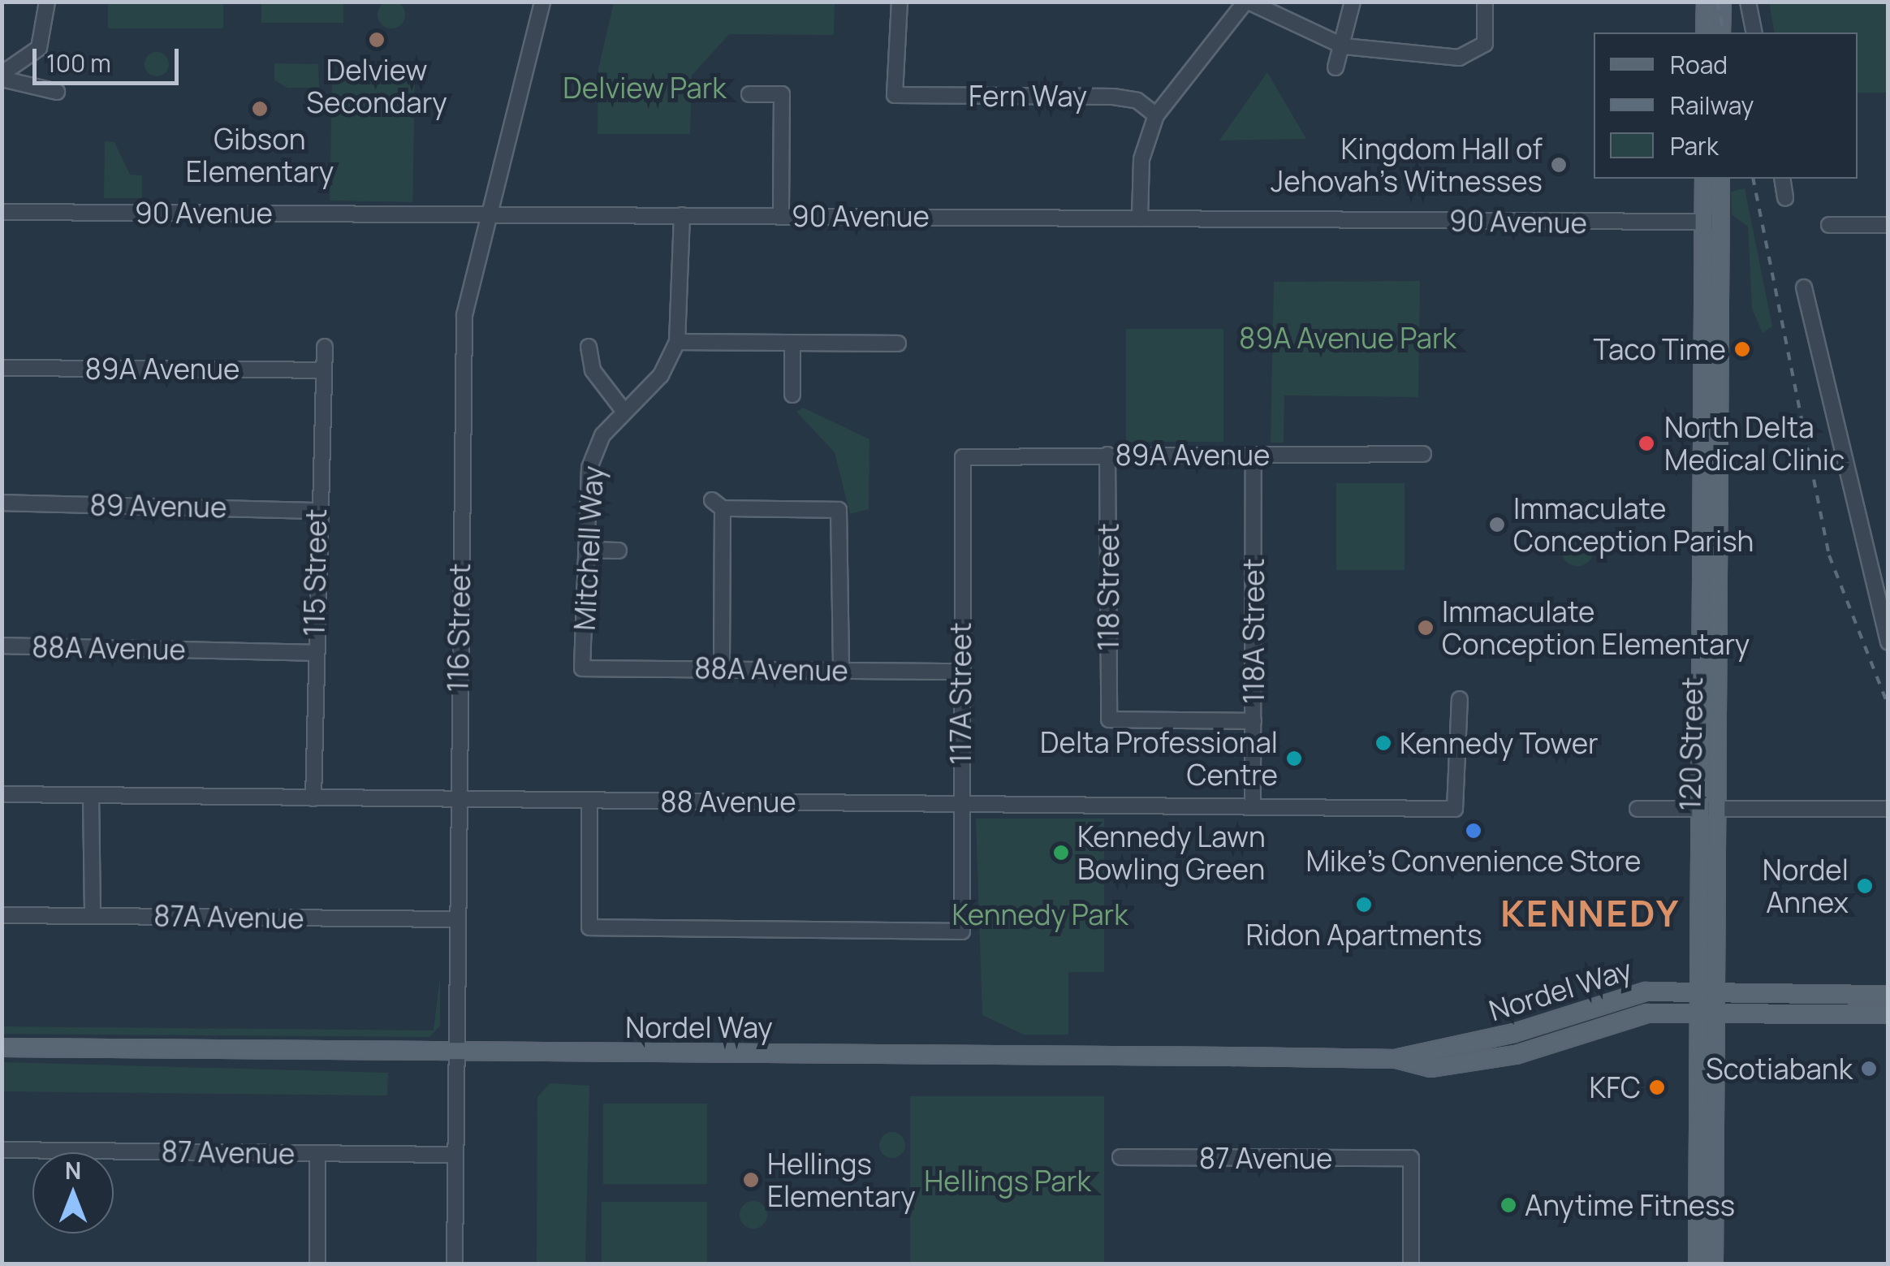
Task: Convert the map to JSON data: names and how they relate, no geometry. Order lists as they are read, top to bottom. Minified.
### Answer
{"streets":{"main road":["120 Street","Nordel Way"],"street":["Fern Way","90 Avenue","89A Avenue","89 Avenue","Mitchell Way","115 Street","118 Street","116 Street","118A Street","88A Avenue","117A Street","88 Avenue","87A Avenue","87 Avenue"]},"crossings":[["90 Avenue","Mitchell Way"],["90 Avenue","116 Street"],["90 Avenue","120 Street"],["89A Avenue","115 Street"],["89A Avenue","118 Street"],["89A Avenue","118A Street"],["89A Avenue","117A Street"],["89 Avenue","115 Street"],["Mitchell Way","88A Avenue"],["115 Street","88A Avenue"],["115 Street","88 Avenue"],["118 Street","118A Street"],["116 Street","88 Avenue"],["116 Street","87A Avenue"],["116 Street","Nordel Way"],["116 Street","87 Avenue"],["118A Street","88 Avenue"],["88A Avenue","117A Street"],["117A Street","88 Avenue"],["120 Street","Nordel Way"]],"districts":["KENNEDY"],"parks":["Delview Park","89A Avenue Park","Kennedy Park","Hellings Park"],"places":["Delview Secondary","Gibson Elementary","Kingdom Hall of Jehovah's Witnesses","Taco Time","North Delta Medical Clinic","Immaculate Conception Parish","Immaculate Conception Elementary","Kennedy Tower","Delta Professional Centre","Mike's Convenience Store","Kennedy Lawn Bowling Green","Nordel Annex","Ridon Apartments","Scotiabank","KFC","Hellings Elementary","Anytime Fitness"],"legend":["Road","Railway","Park"],"scale_bar":"100 m","north":"top"}
